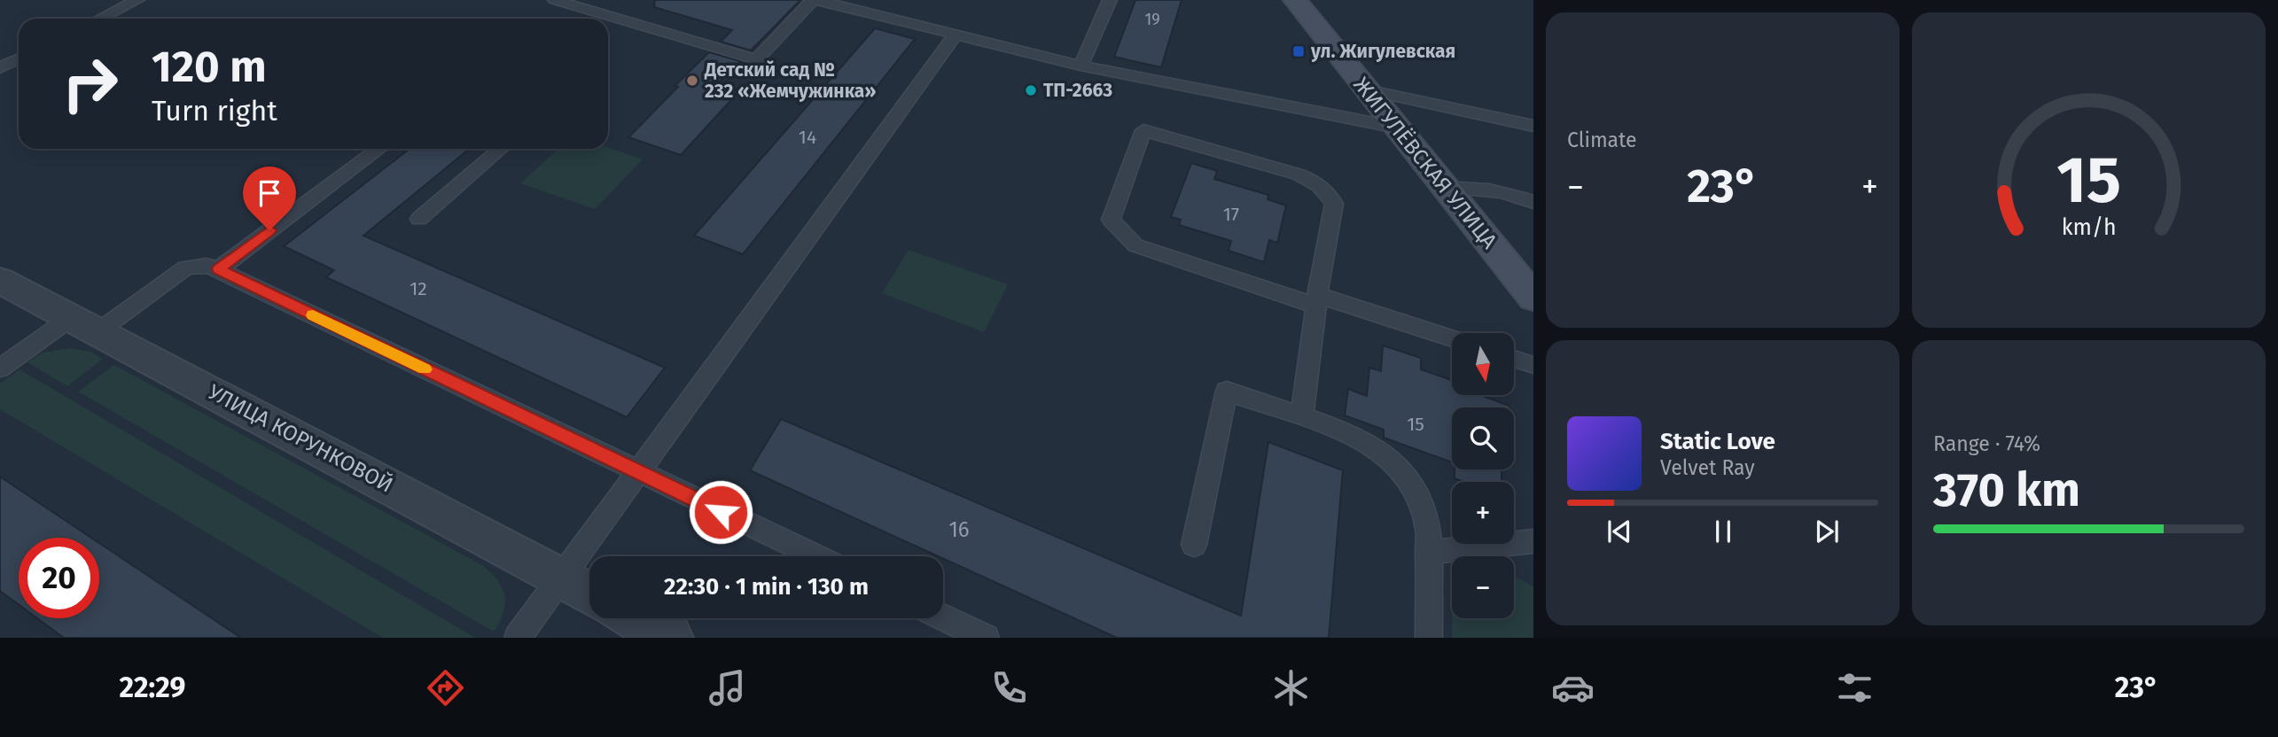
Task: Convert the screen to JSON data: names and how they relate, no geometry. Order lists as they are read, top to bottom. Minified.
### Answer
{"streets":{"street":["ЖИГУЛЁВСКАЯ УЛИЦА","УЛИЦА КОРУНКОВОЙ"]},"places":{"transit":["ул. Жигулевская"],"other":["Детский сад № 232 «Жемчужинка»","ТП-2663"]},"house_numbers":["19","14","17","12","15","16"],"north":"bottom","page":{"tile":["Climate",["Range · 74%","370 km"]],"turn":["120 m","Turn right"],"heat":["−","23°","+"],"map_buttons":["+","−"],"song":["Static Love","Velvet Ray"],"limit":"20","trip":"22:30 · 1 min · 130 m","tabs":["22:29","23°"],"gauge":["15","km/h"]}}
